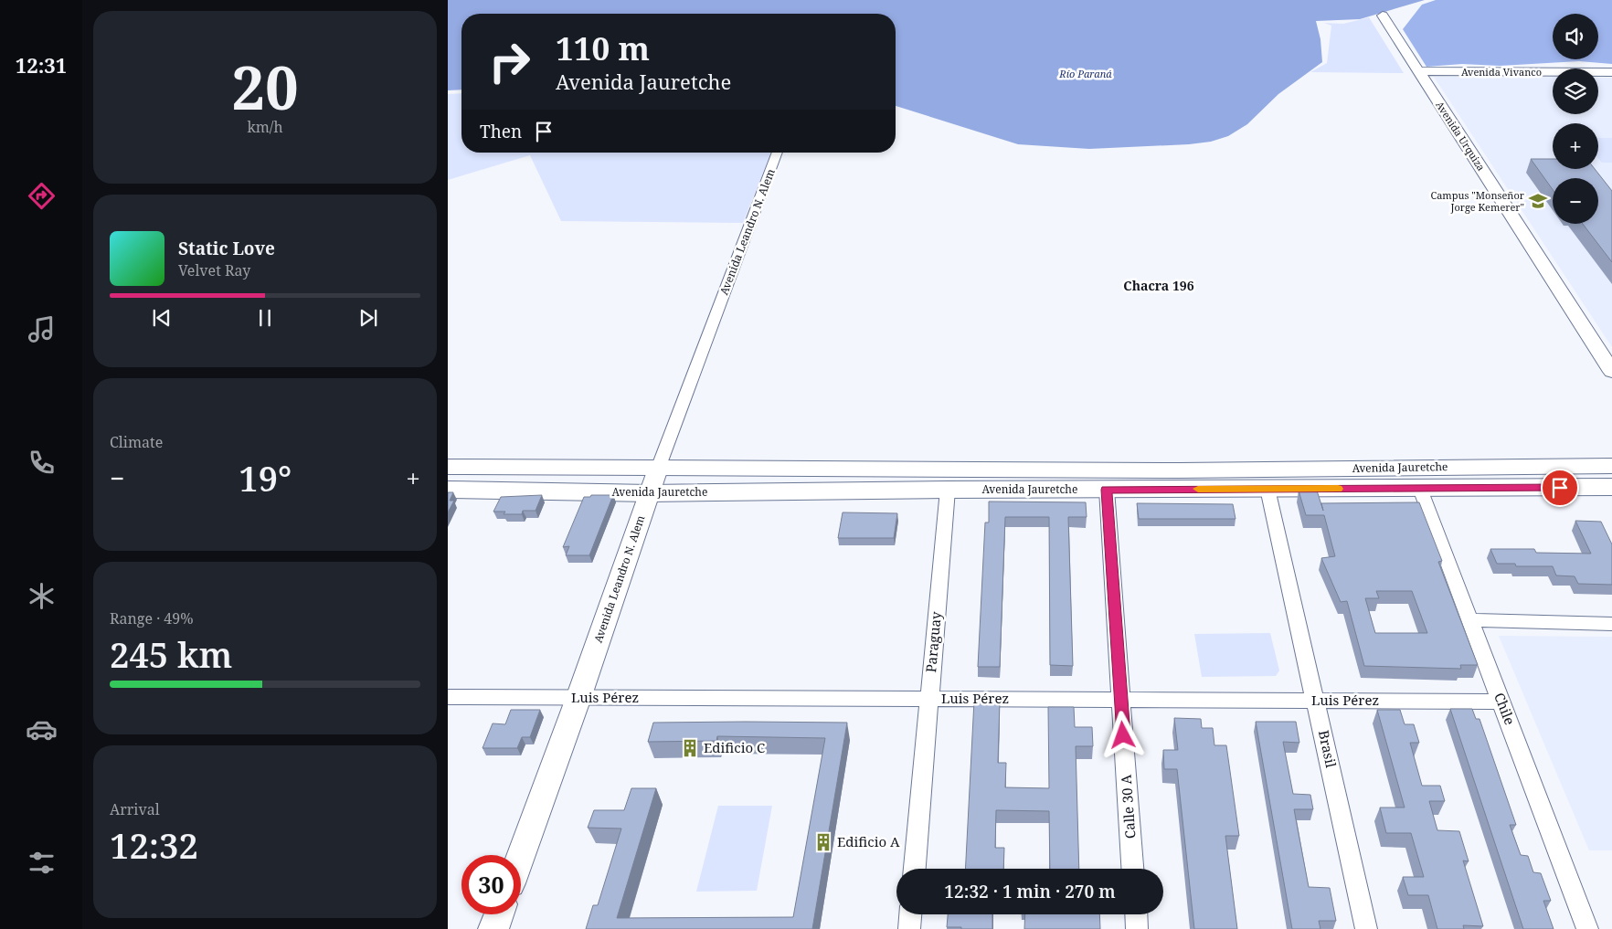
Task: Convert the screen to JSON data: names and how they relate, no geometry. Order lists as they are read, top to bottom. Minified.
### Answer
{"streets":{"main road":["Avenida Vivanco","Avenida Urquiza","Avenida Leandro N. Alem","Avenida Jauretche"],"street":["Paraguay","Luis Pérez","Chile","Brasil","Calle 30 A"]},"crossings":[["Avenida Vivanco","Avenida Urquiza"],["Avenida Leandro N. Alem","Avenida Jauretche"],["Avenida Leandro N. Alem","Luis Pérez"],["Avenida Jauretche","Paraguay"],["Avenida Jauretche","Chile"],["Avenida Jauretche","Brasil"],["Avenida Jauretche","Calle 30 A"],["Paraguay","Luis Pérez"],["Luis Pérez","Chile"],["Luis Pérez","Brasil"],["Luis Pérez","Calle 30 A"]],"districts":["Chacra 196"],"water":["Río Paraná"],"places":{"school or university":["Campus \"Monseñor Jorge Kemerer\""],"building":["Edificio C","Edificio A"]},"page":{"tabs":"12:31","tile":[["20","km/h"],"Climate",["Range · 49%","245 km"],["Arrival","12:32"]],"map_buttons":["+","−"],"turn":["110 m","Avenida Jauretche"],"then":"Then","song":["Static Love","Velvet Ray"],"heat":["−","19°","+"],"limit":"30","trip":"12:32 · 1 min · 270 m"}}
